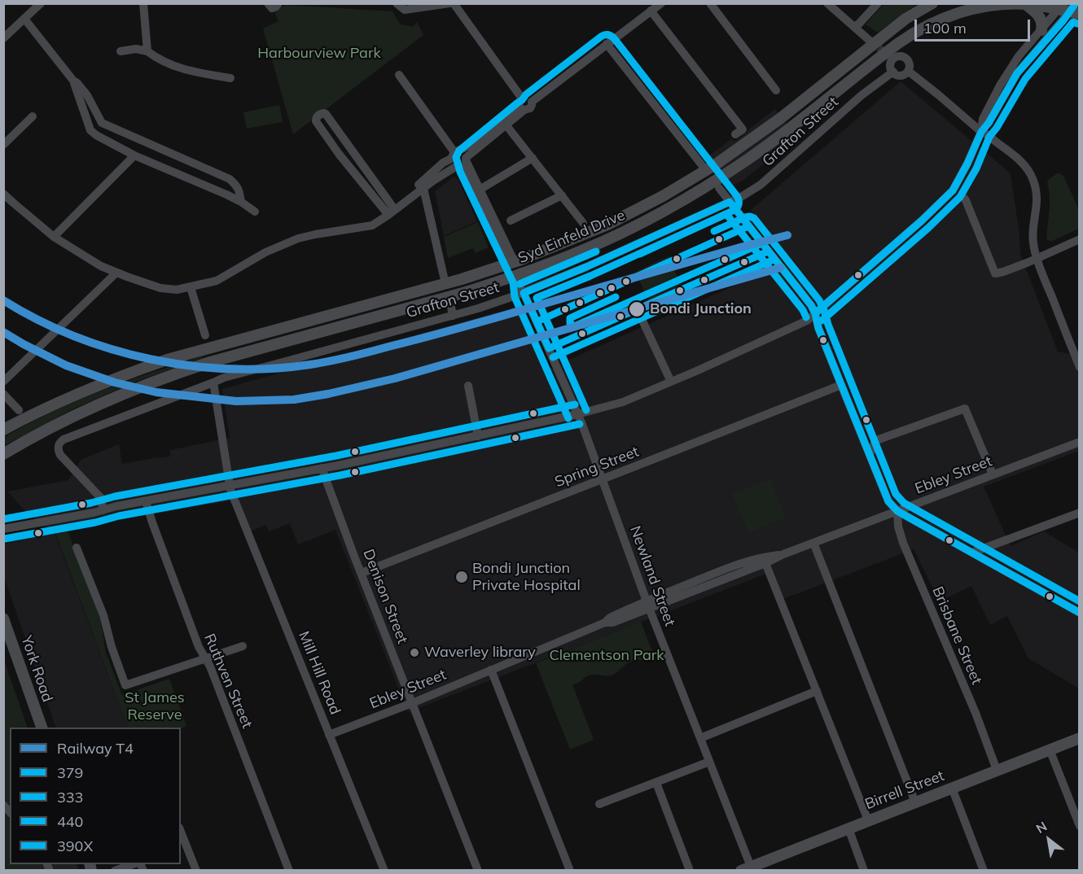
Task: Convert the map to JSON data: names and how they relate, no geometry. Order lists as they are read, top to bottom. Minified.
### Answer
{"streets":{"main road":["Syd Einfeld Drive","York Road","Birrell Street"],"street":["Grafton Street","Spring Street","Ebley Street","Newland Street","Denison Street","Brisbane Street","Mill Hill Road","Ruthven Street"]},"crossings":[["Grafton Street","Newland Street"],["Grafton Street","Mill Hill Road"],["Spring Street","Newland Street"],["Spring Street","Denison Street"],["Ebley Street","Newland Street"],["Ebley Street","Denison Street"],["Ebley Street","Brisbane Street"],["Ebley Street","Mill Hill Road"],["Newland Street","Birrell Street"],["Brisbane Street","Birrell Street"]],"parks":["Harbourview Park","Clementson Park","St James Reserve"],"places":["Bondi Junction","Bondi Junction Private Hospital","Waverley library"],"lines":["transit line 379","transit line 333","transit line 440","transit line 390X","rail line T4"],"legend":["Railway T4","379","333","440","390X"],"scale_bar":"100 m","north":"top left"}
